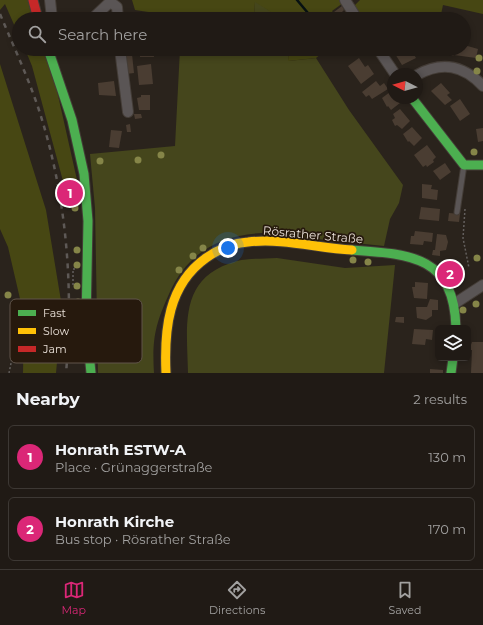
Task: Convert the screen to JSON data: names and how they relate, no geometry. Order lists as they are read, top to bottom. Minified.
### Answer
{"streets":{"street":["Rösrather Straße"]},"legend":["Fast","Slow","Jam"],"north":"left","page":{"search":"Search here","pins":["1","2"],"heading":["Nearby","2 results"],"list":[{"mark":"1","name":"Honrath ESTW-A","note":"Place · Grünaggerstraße","value":"130 m"},{"mark":"2","name":"Honrath Kirche","note":"Bus stop · Rösrather Straße","value":"170 m"}],"nav":["Map","Directions","Saved"]}}
